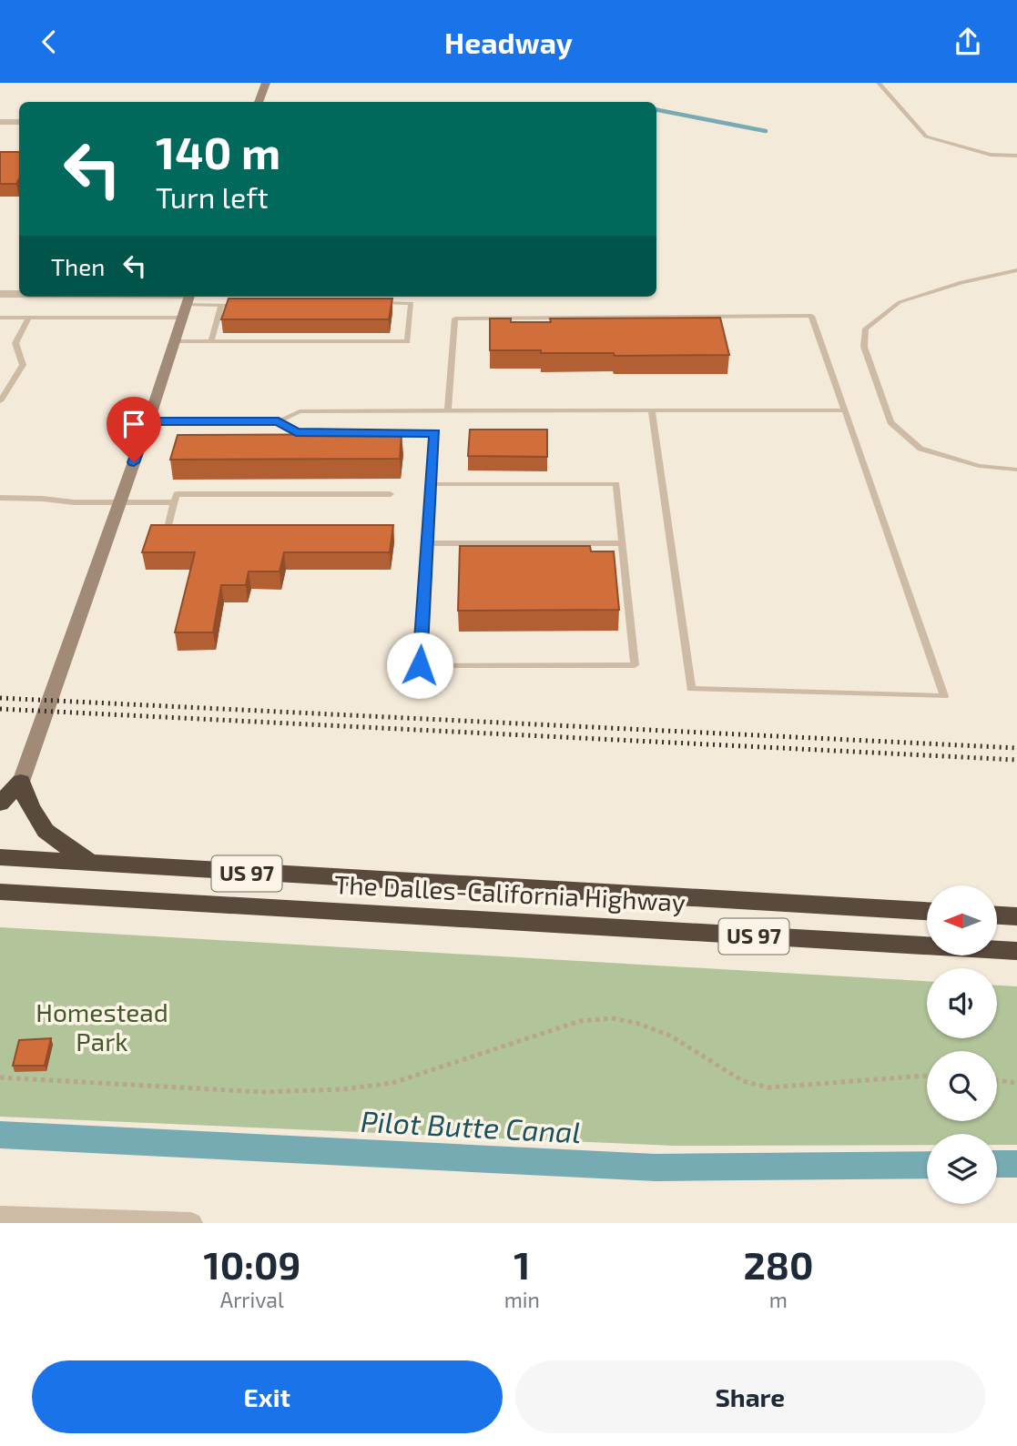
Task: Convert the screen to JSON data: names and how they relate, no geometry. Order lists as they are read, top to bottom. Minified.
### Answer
{"streets":{"highway":["US 97","The Dalles-California Highway"]},"water":["Pilot Butte Canal"],"parks":["Homestead Park"],"north":"left","page":{"header":"Headway","turn":["140 m","Turn left"],"then":"Then","eta":["10:09","Arrival","1","min","280","m"],"buttons":["Exit","Share"]}}
